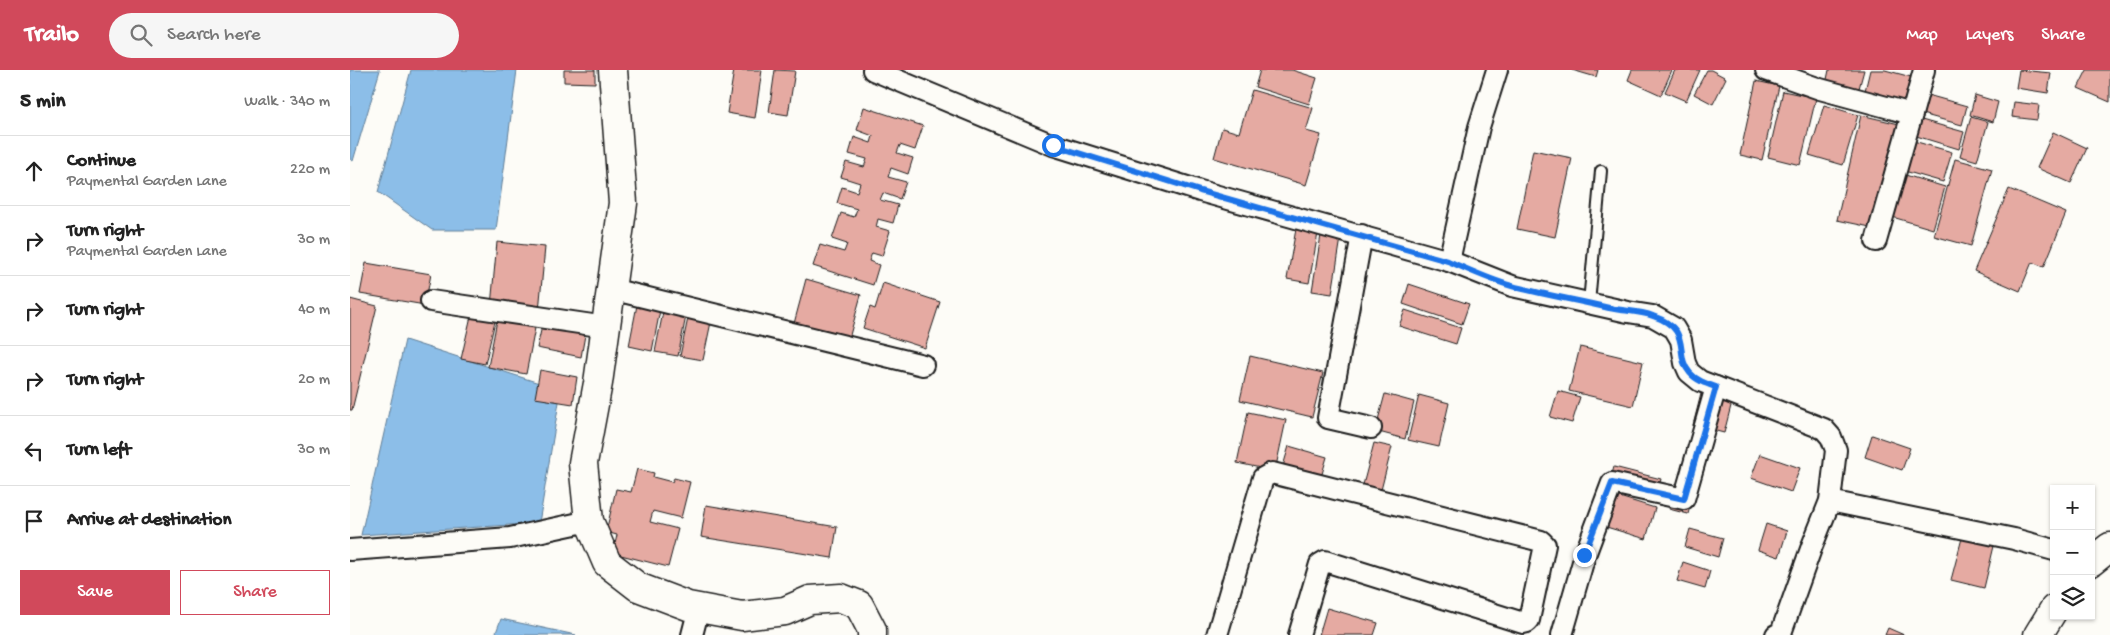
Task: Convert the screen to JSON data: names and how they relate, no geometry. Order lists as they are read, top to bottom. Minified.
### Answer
{"page":{"header":"Trailo","search":"Search here","nav":["Map","Layers","Share"],"heading":["5 min","Walk · 340 m"],"list":[["Continue","Paymental Garden Lane","220 m"],["Turn right","Paymental Garden Lane","30 m"],["Turn right","40 m"],["Turn right","20 m"],["Turn left","30 m"],"Arrive at destination"],"map_buttons":["+","−"],"buttons":["Save","Share"]}}
